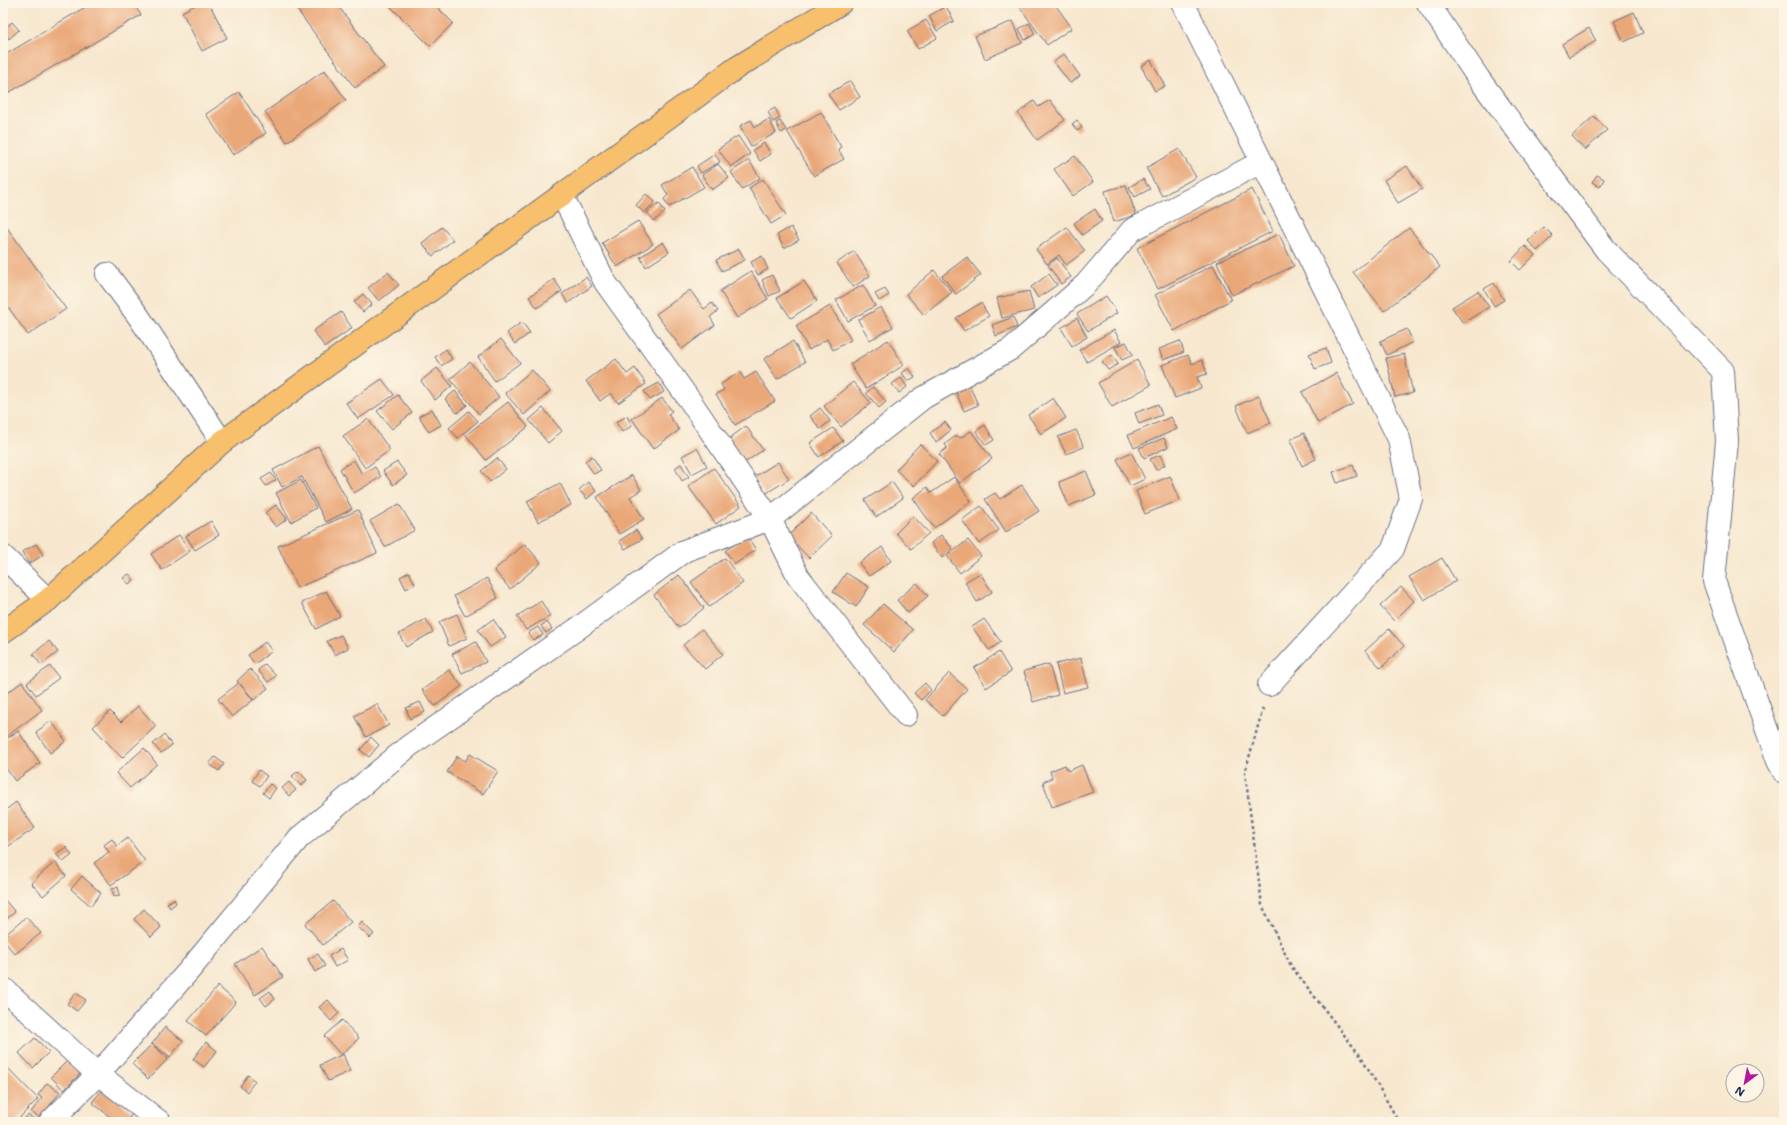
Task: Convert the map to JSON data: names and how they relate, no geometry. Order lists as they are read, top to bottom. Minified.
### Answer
{"north":"bottom left"}
